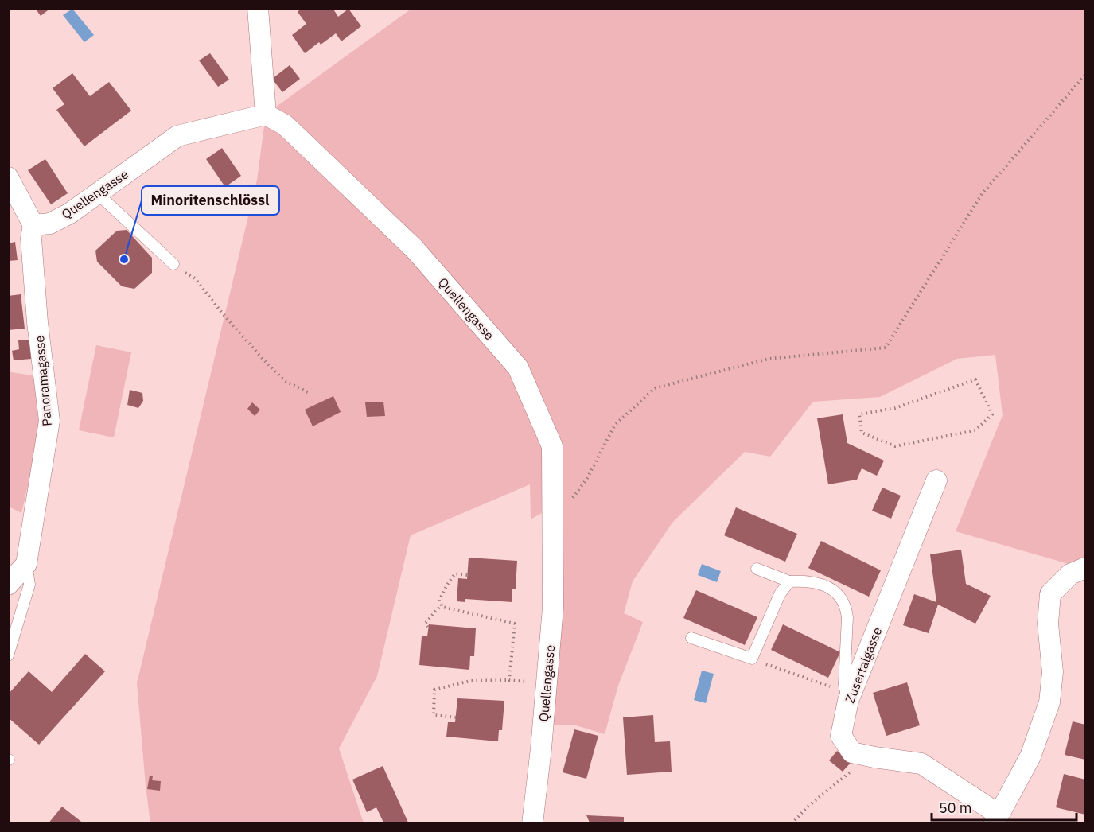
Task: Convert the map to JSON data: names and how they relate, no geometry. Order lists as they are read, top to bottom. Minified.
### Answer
{"streets":{"street":["Quellengasse","Panoramagasse","Zusertalgasse"]},"crossings":[["Quellengasse","Panoramagasse"]],"places":["Minoritenschlössl"],"scale_bar":"50 m"}
